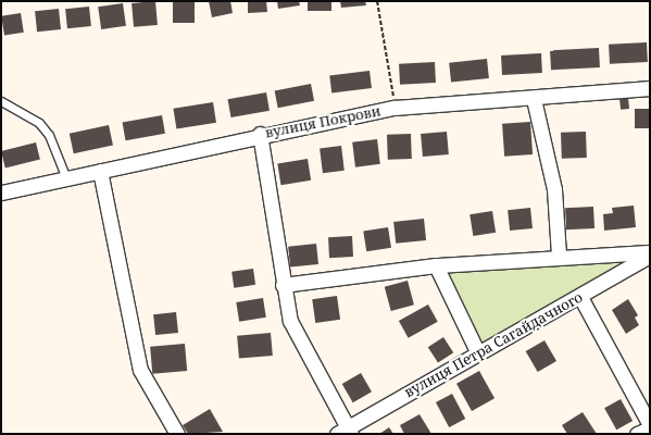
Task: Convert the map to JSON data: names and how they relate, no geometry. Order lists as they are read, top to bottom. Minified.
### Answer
{"streets":{"street":["вулиця Покрови","вулиця Петра Сагайдачного"]}}
